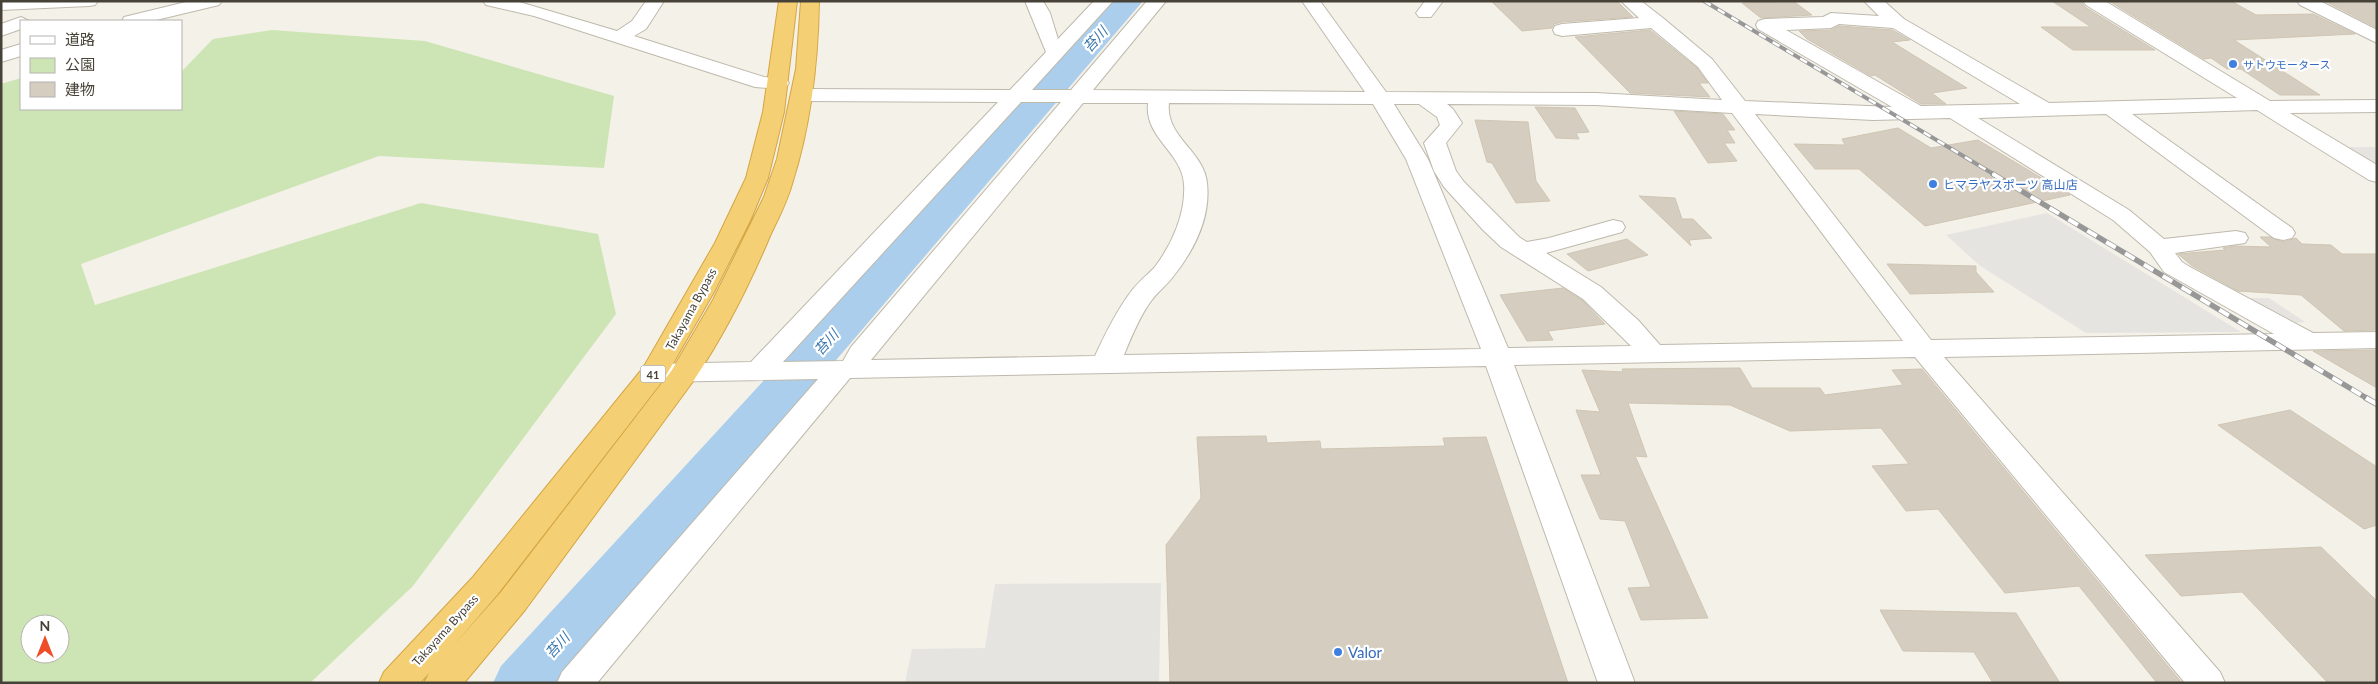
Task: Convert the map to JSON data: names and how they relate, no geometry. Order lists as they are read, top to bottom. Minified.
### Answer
{"streets":{"highway":["Takayama Bypass","41"]},"water":["苔川"],"places":["サトウモータース","ヒマラヤスポーツ 高山店","Valor"],"legend":["道路","公園","建物"],"north":"top"}
